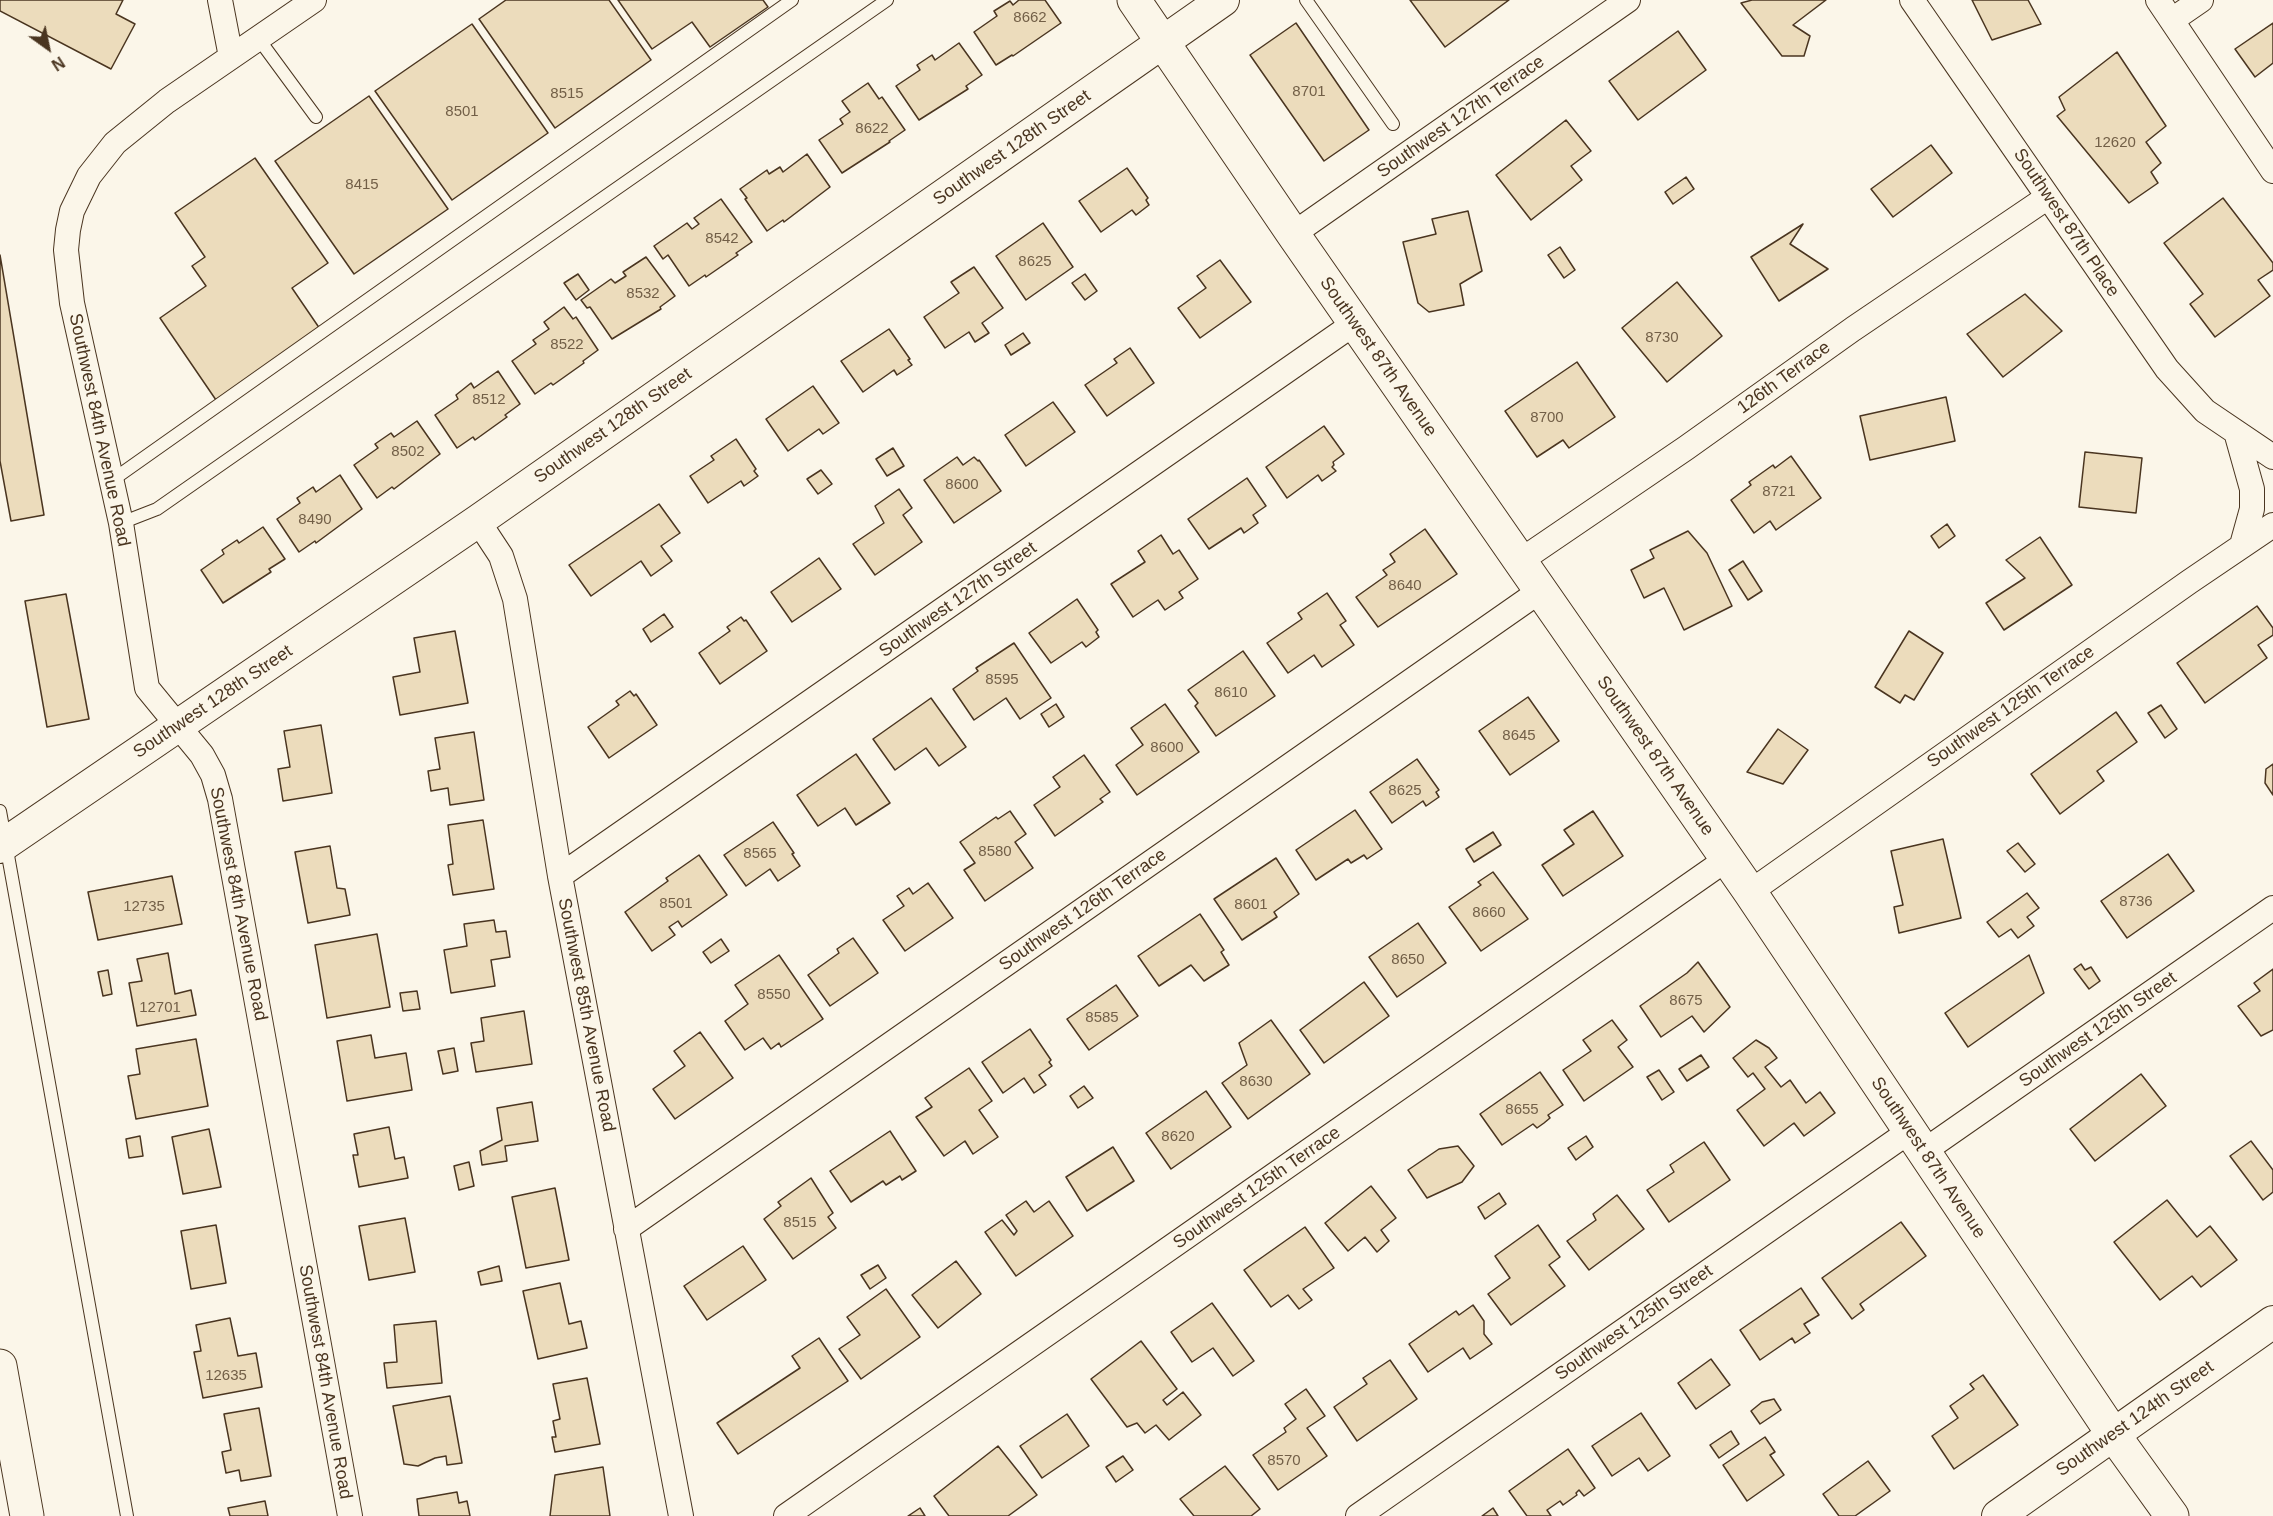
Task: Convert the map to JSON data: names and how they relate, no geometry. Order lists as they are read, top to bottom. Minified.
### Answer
{"streets":{"main road":["Southwest 87th Avenue"],"street":["Southwest 127th Terrace","Southwest 128th Street","Southwest 87th Place","126th Terrace","Southwest 84th Avenue Road","Southwest 127th Street","Southwest 125th Terrace","Southwest 126th Terrace","Southwest 85th Avenue Road","Southwest 125th Street","Southwest 124th Street"]},"crossings":[["Southwest 127th Terrace","Southwest 87th Avenue"],["Southwest 128th Street","Southwest 87th Avenue"],["Southwest 128th Street","Southwest 84th Avenue Road"],["Southwest 128th Street","Southwest 85th Avenue Road"],["Southwest 87th Place","126th Terrace"],["Southwest 87th Avenue","126th Terrace"],["Southwest 87th Avenue","Southwest 127th Street"],["Southwest 87th Avenue","Southwest 125th Terrace"],["Southwest 87th Avenue","Southwest 126th Terrace"],["Southwest 87th Avenue","Southwest 125th Street"],["Southwest 87th Avenue","Southwest 124th Street"],["Southwest 127th Street","Southwest 85th Avenue Road"],["Southwest 126th Terrace","Southwest 85th Avenue Road"]],"house_numbers":["8662","8701","8515","8501","8622","12620","8415","8542","8625","8532","8730","8522","8512","8700","8502","8600","8721","8490","8640","8595","8610","8645","8600","8625","8580","8565","8736","8501","8601","12735","8660","8650","8550","8675","12701","8585","8630","8655","8620","8515","12635","8570"],"north":"bottom right"}
